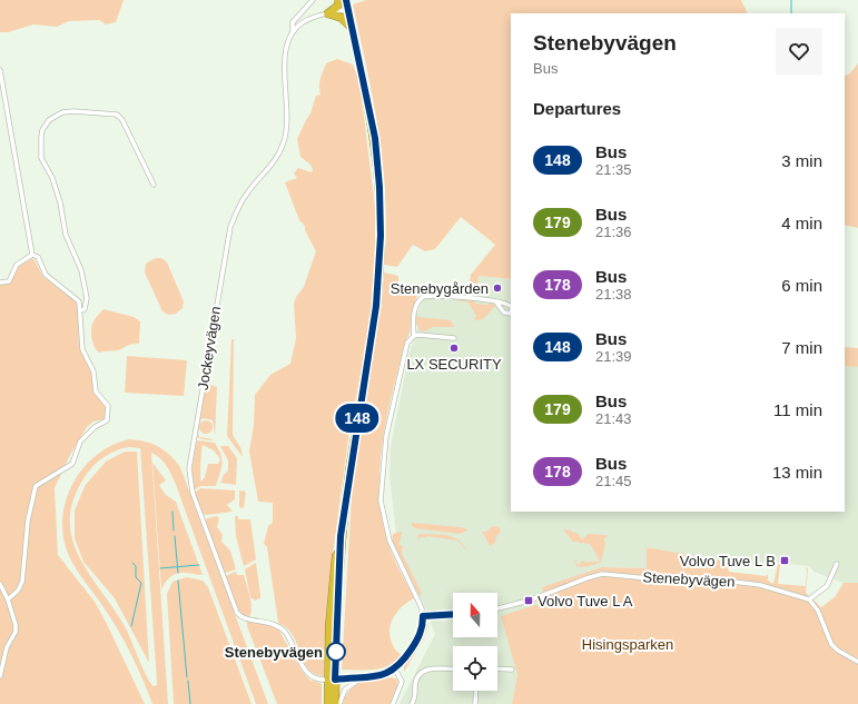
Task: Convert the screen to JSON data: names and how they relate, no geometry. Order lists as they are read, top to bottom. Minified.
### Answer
{"streets":{"street":["Jockeyvägen","Stenebyvägen"]},"parks":["Hisingsparken"],"places":{"other":["Stenebygården","LX SECURITY","Stenebyvägen"],"transit":["Volvo Tuve L B","Volvo Tuve L A"]},"lines":["bus line 148"],"north":"top","page":{"on_map":"148","heading":[["Stenebyvägen","Bus"],"Departures"],"list":[{"mark":"148","name":"Bus","note":"21:35","value":"3 min"},{"mark":"179","name":"Bus","note":"21:36","value":"4 min"},{"mark":"178","name":"Bus","note":"21:38","value":"6 min"},{"mark":"148","name":"Bus","note":"21:39","value":"7 min"},{"mark":"179","name":"Bus","note":"21:43","value":"11 min"},{"mark":"178","name":"Bus","note":"21:45","value":"13 min"}]}}
